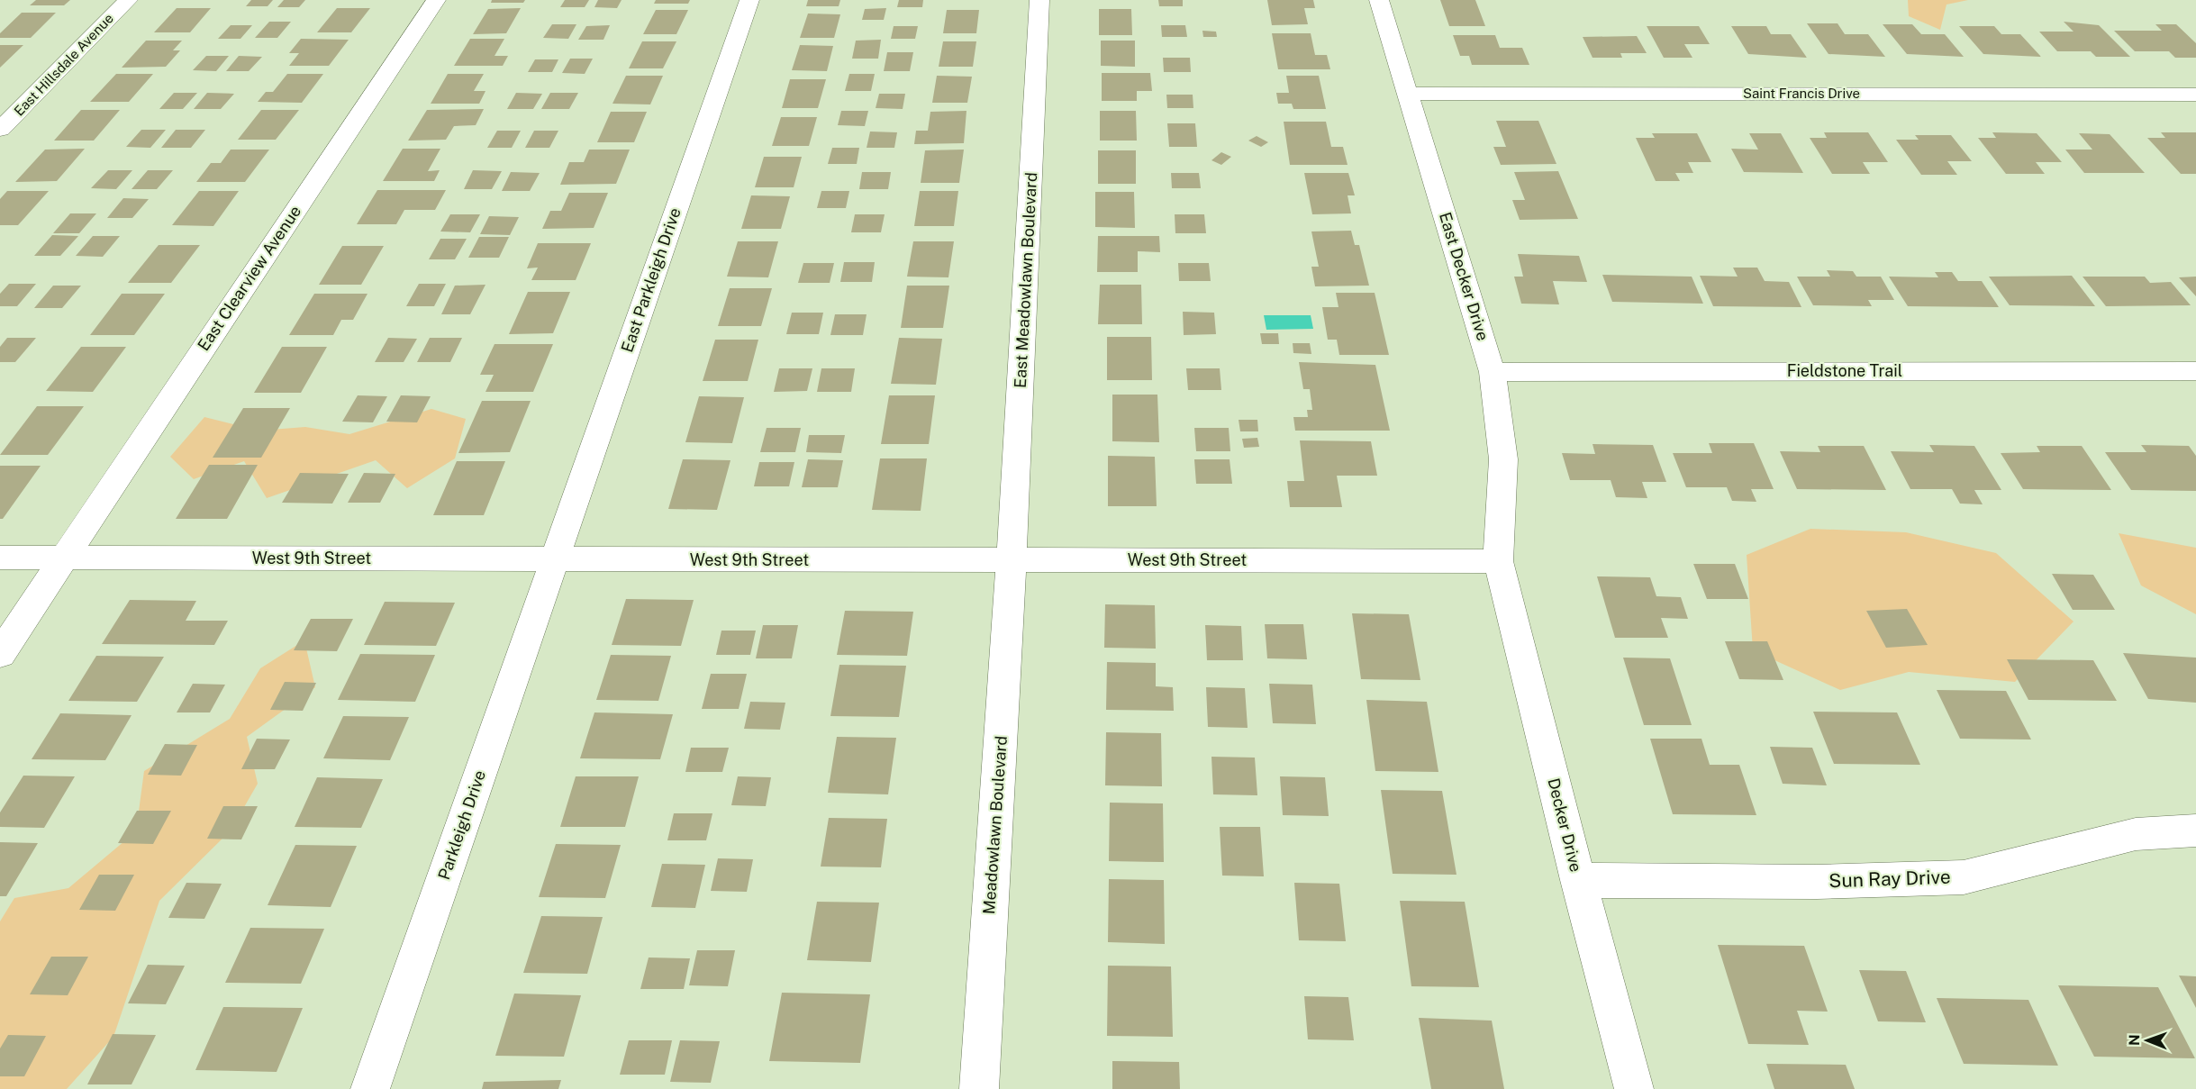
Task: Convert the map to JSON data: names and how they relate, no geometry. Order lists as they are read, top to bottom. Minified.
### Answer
{"streets":{"street":["East Hillsdale Avenue","Saint Francis Drive","East Decker Drive","East Clearview Avenue","East Parkleigh Drive","East Meadowlawn Boulevard","Fieldstone Trail","West 9th Street","Parkleigh Drive","Meadowlawn Boulevard","Decker Drive","Sun Ray Drive"]},"crossings":[["Saint Francis Drive","East Decker Drive"],["East Decker Drive","Fieldstone Trail"],["East Decker Drive","West 9th Street"],["East Decker Drive","Decker Drive"],["East Clearview Avenue","West 9th Street"],["East Parkleigh Drive","West 9th Street"],["East Parkleigh Drive","Parkleigh Drive"],["East Meadowlawn Boulevard","West 9th Street"],["East Meadowlawn Boulevard","Meadowlawn Boulevard"],["West 9th Street","Parkleigh Drive"],["West 9th Street","Meadowlawn Boulevard"],["West 9th Street","Decker Drive"],["Decker Drive","Sun Ray Drive"]],"north":"left"}
